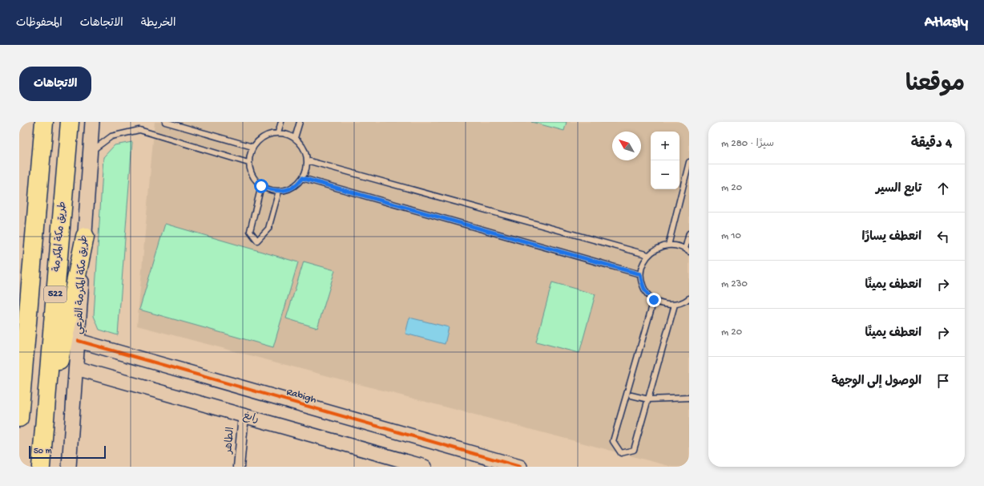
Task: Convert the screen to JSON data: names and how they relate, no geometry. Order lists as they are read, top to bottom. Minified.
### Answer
{"streets":{"highway":["طريق مكة المكرمة","522"],"street":["طريق مكة المكرمة الفرعي","Rabigh","رابغ","الطاهر"]},"crossings":[["طريق مكة المكرمة الفرعي","Rabigh"],["طريق مكة المكرمة الفرعي","رابغ"],["رابغ","الطاهر"]],"scale_bar":"50 m","north":"top left","page":{"header":"Atlasly","nav":["الخريطة","الاتجاهات","المحفوظات"],"title":"موقعنا","buttons":"الاتجاهات","heading":["4 دقيقة","سيرًا · 280 m"],"map_buttons":["+","−"],"list":[["تابع السير","20 m"],["انعطف يسارًا","10 m"],["انعطف يمينًا","230 m"],["انعطف يمينًا","20 m"],"الوصول إلى الوجهة"],"scale":"50 m"}}
